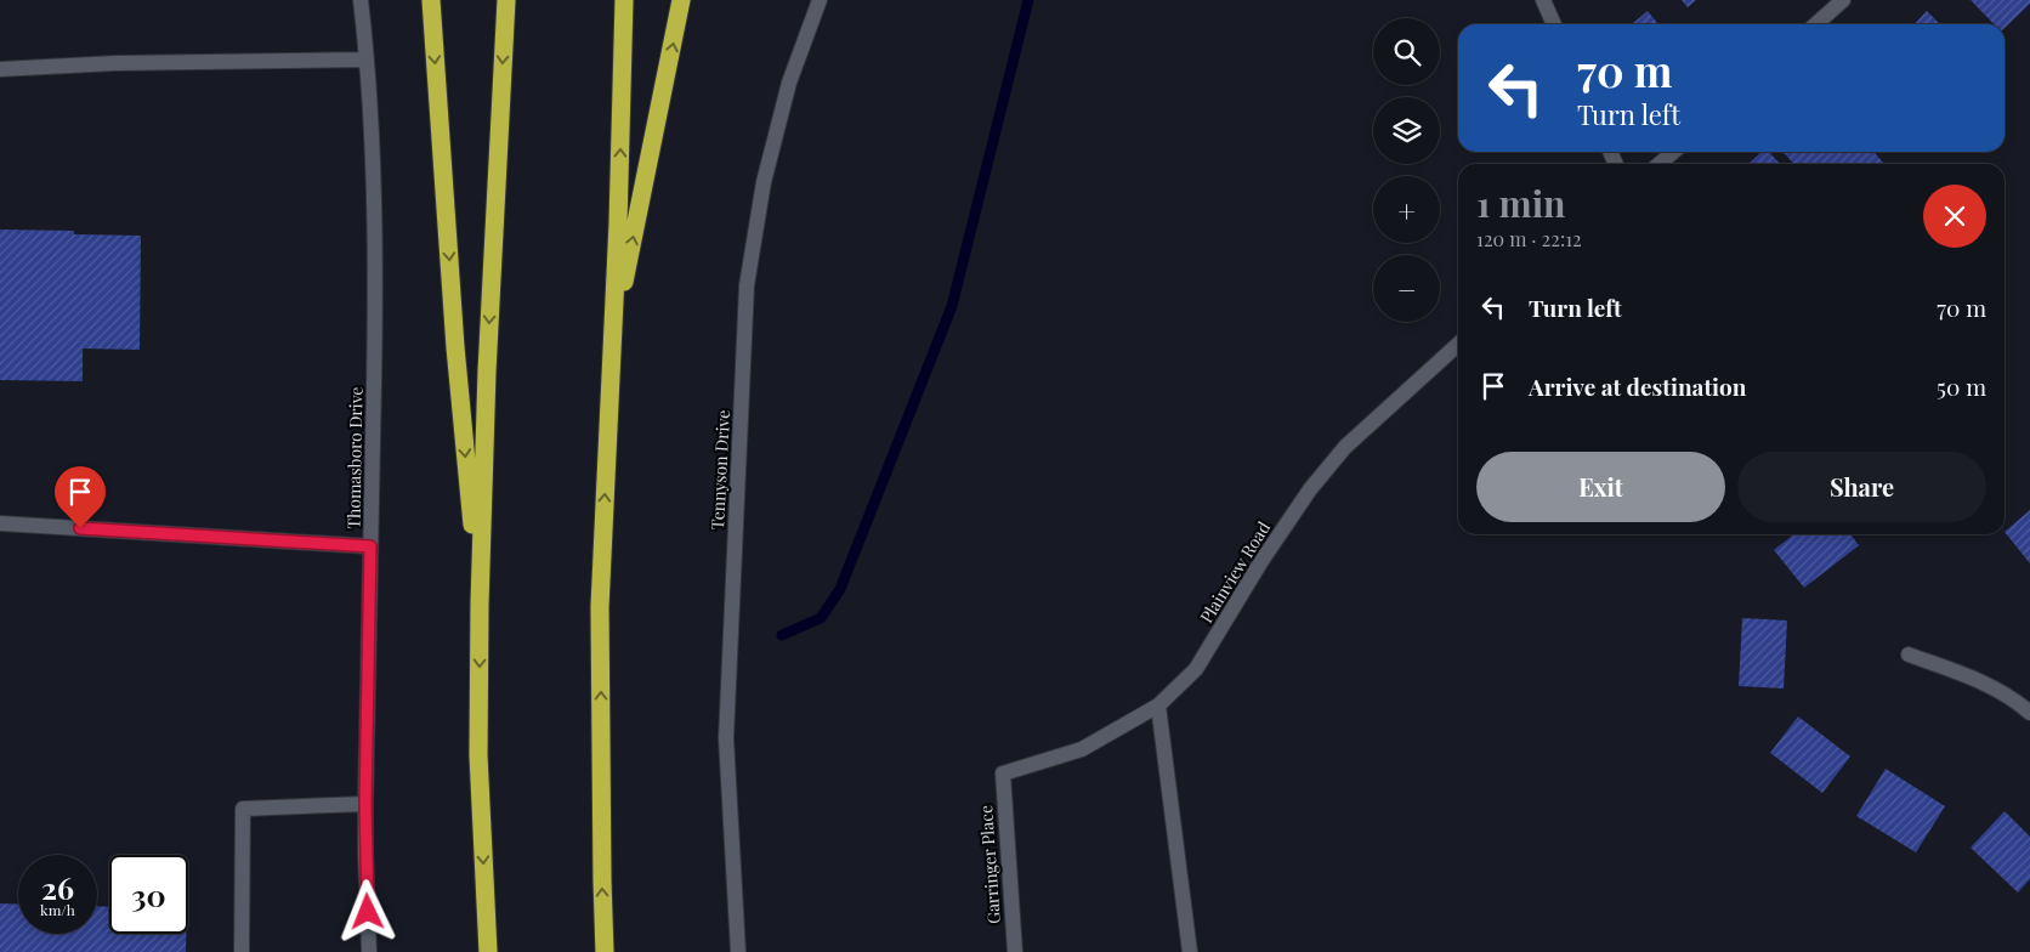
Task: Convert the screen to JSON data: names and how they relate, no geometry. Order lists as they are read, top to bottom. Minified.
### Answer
{"streets":{"street":["Thomasboro Drive","Tennyson Drive","Plainview Road","Garringer Place"]},"crossings":[["Plainview Road","Garringer Place"]],"page":{"map_buttons":["+","−"],"turn":["70 m","Turn left"],"heading":["1 min","120 m · 22:12"],"list":[{"name":"Turn left","value":"70 m"},{"name":"Arrive at destination","value":"50 m"}],"buttons":["Exit","Share"],"speed":"26 km/h","limit":"30"}}
